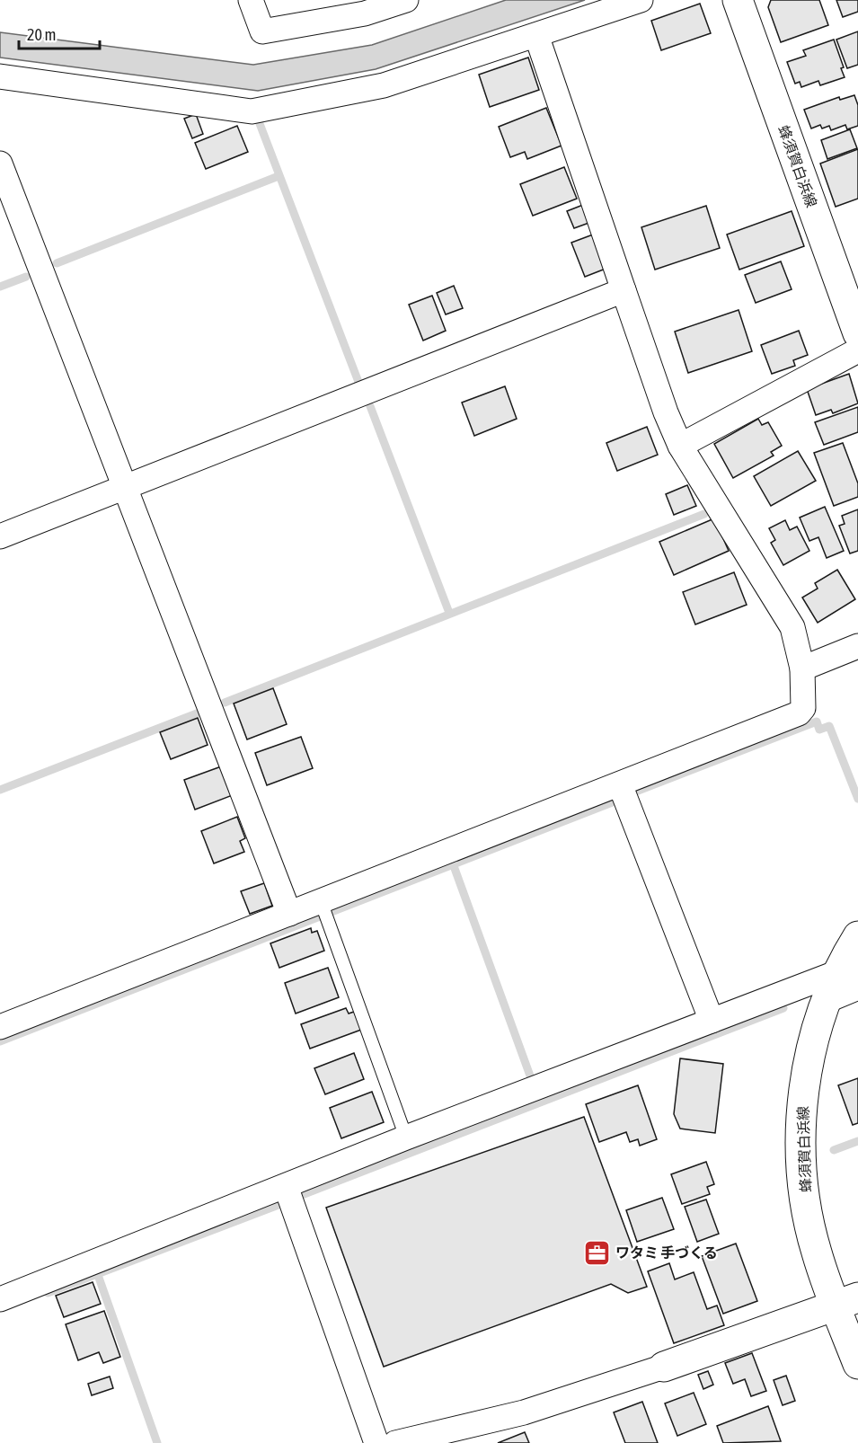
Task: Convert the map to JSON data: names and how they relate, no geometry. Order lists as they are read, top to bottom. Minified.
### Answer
{"streets":{"main road":["蜂須賀白浜線"]},"places":{"office":["ワタミ 手づくる"]},"scale_bar":"20 m"}
